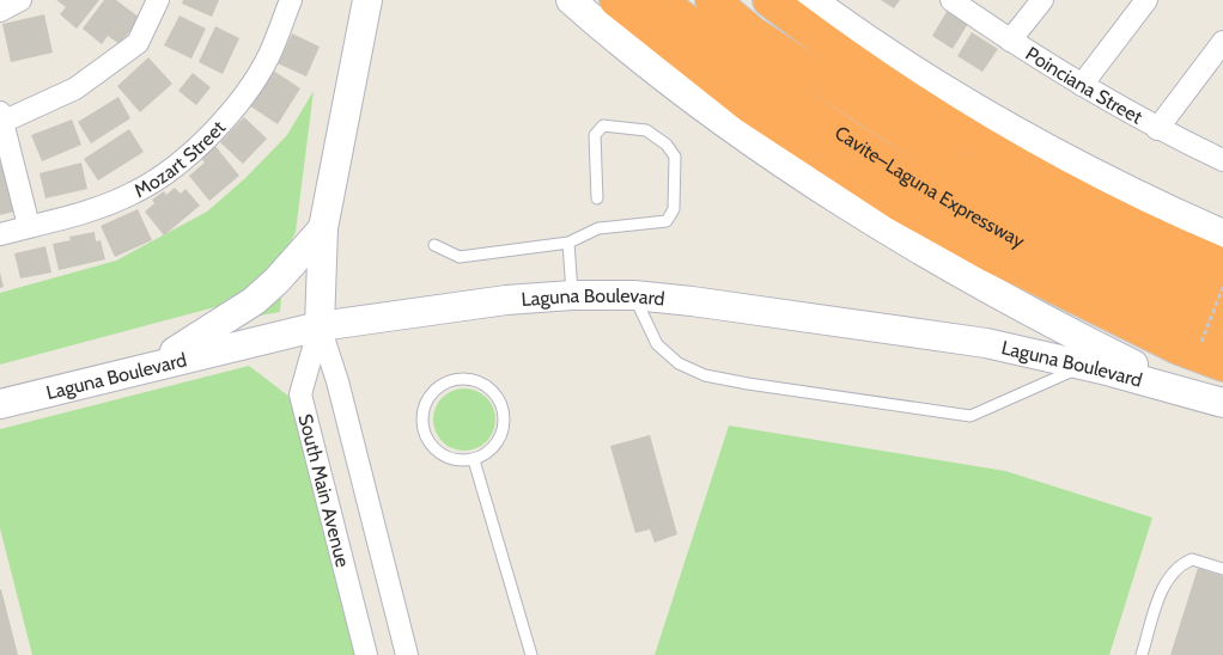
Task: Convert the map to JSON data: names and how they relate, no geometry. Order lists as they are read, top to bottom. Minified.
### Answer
{"streets":{"highway":["Cavite–Laguna Expressway"],"main road":["Laguna Boulevard"],"street":["Poinciana Street","Mozart Street","South Main Avenue"]},"crossings":[["Laguna Boulevard","South Main Avenue"]]}
